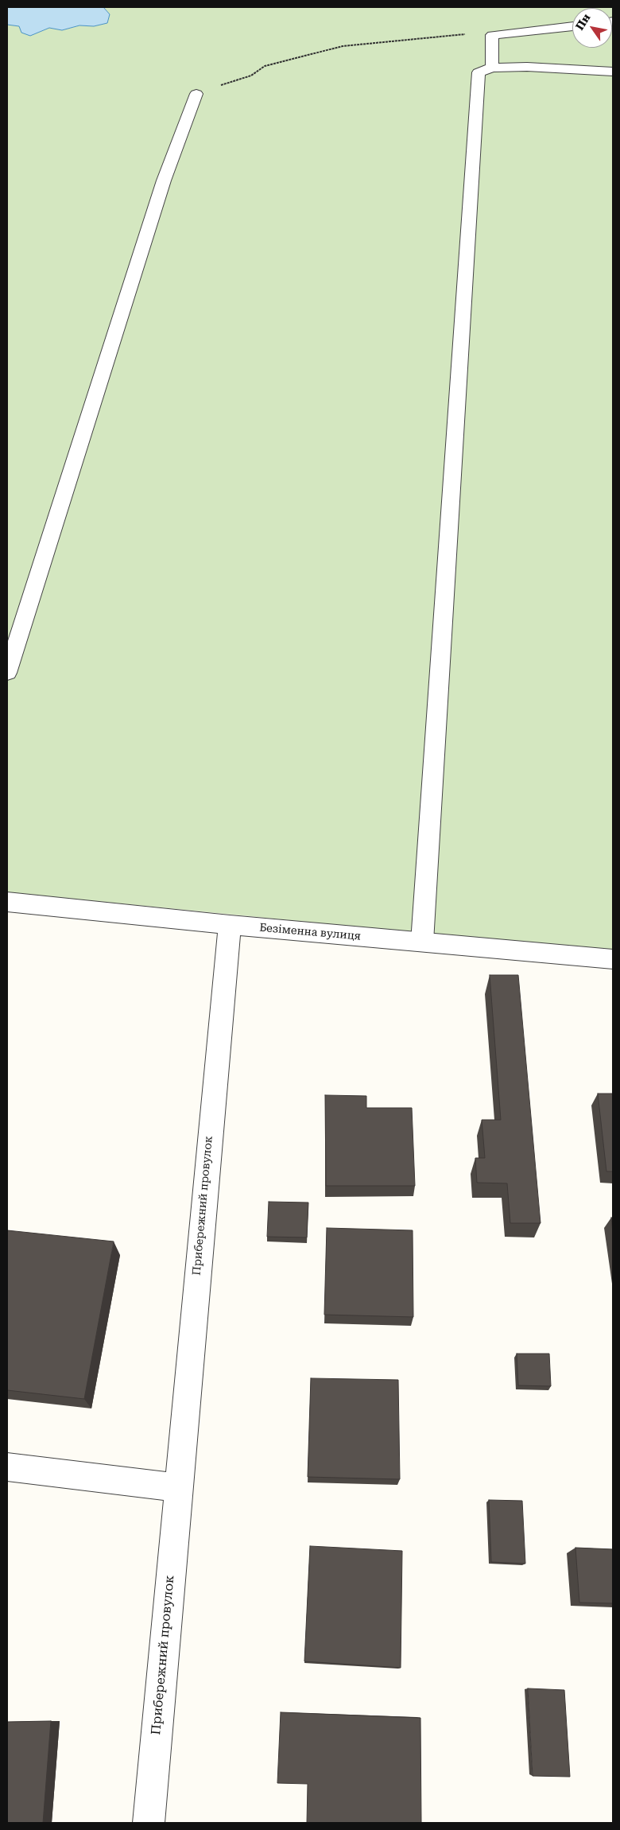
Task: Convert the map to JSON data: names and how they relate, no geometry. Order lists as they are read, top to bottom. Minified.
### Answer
{"streets":{"street":["Безіменна вулиця","Прибережний провулок"]},"crossings":[["Безіменна вулиця","Прибережний провулок"]],"north":"top left"}
